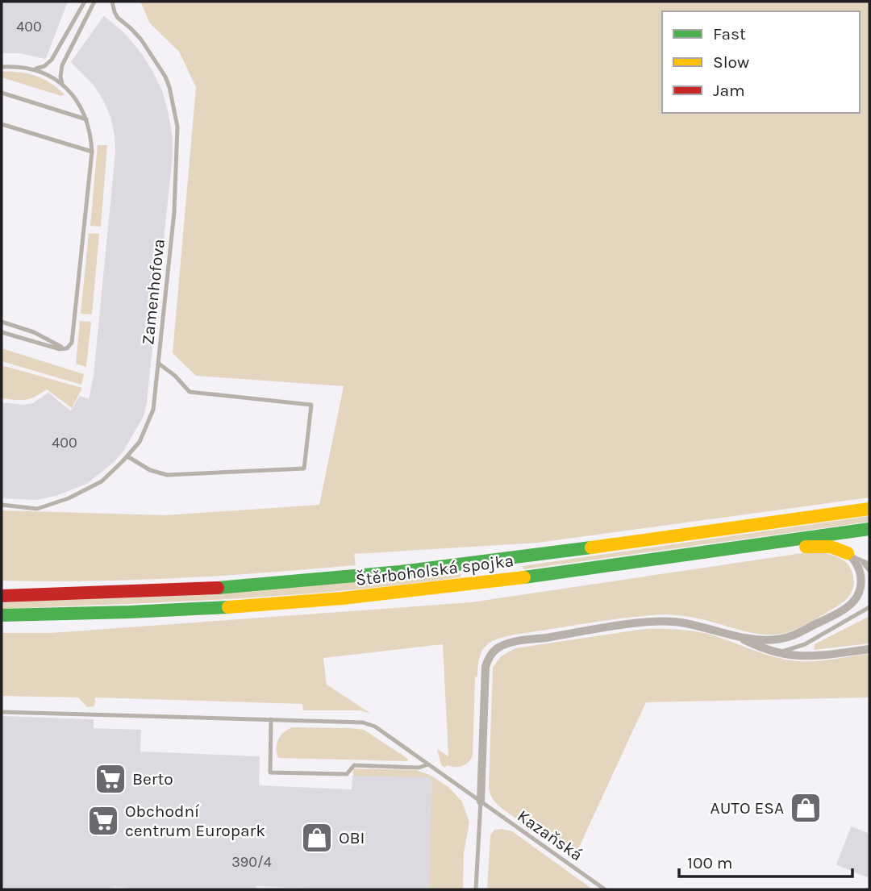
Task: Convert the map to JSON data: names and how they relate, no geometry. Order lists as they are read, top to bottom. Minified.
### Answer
{"streets":{"highway":["Štěrboholská spojka"],"lane":["Zamenhofova","Kazaňská"]},"places":{"supermarket":["Berto","Obchodní centrum Europark"],"shop":["AUTO ESA","OBI"]},"house_numbers":["400","400","390/4"],"legend":["Fast","Slow","Jam"],"scale_bar":"100 m"}
